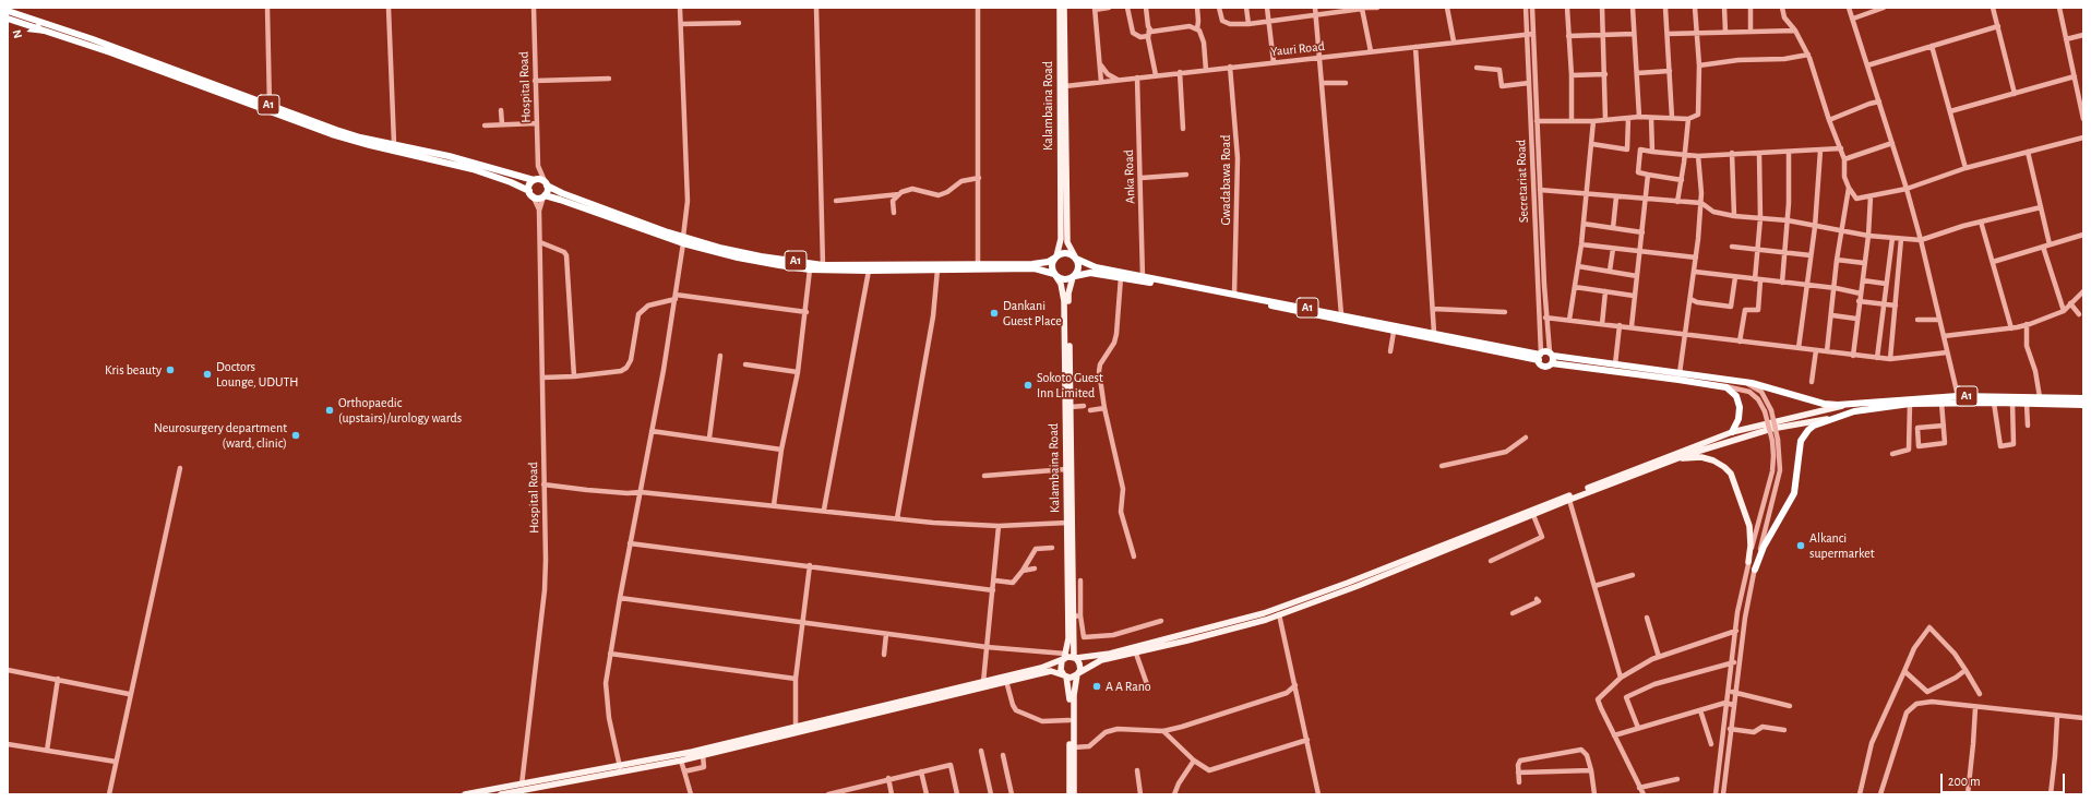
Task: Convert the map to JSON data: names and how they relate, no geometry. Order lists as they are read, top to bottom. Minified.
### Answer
{"streets":{"highway":["A1"],"main road":["Kalambaina Road"],"street":["Yauri Road","Hospital Road","Anka Road","Gwadabawa Road","Secretariat Road"]},"crossings":[["Yauri Road","Anka Road"],["Yauri Road","Gwadabawa Road"],["Yauri Road","Secretariat Road"],["A1","Kalambaina Road"],["A1","Anka Road"],["A1","Gwadabawa Road"],["A1","Secretariat Road"]],"places":["Dankani Guest Place","Kris beauty","Doctors Lounge, UDUTH","Sokoto Guest Inn Limited","Orthopaedic (upstairs)/urology wards","Neurosurgery department (ward, clinic)","Alkanci supermarket","A A Rano"],"scale_bar":"200 m","north":"left"}
